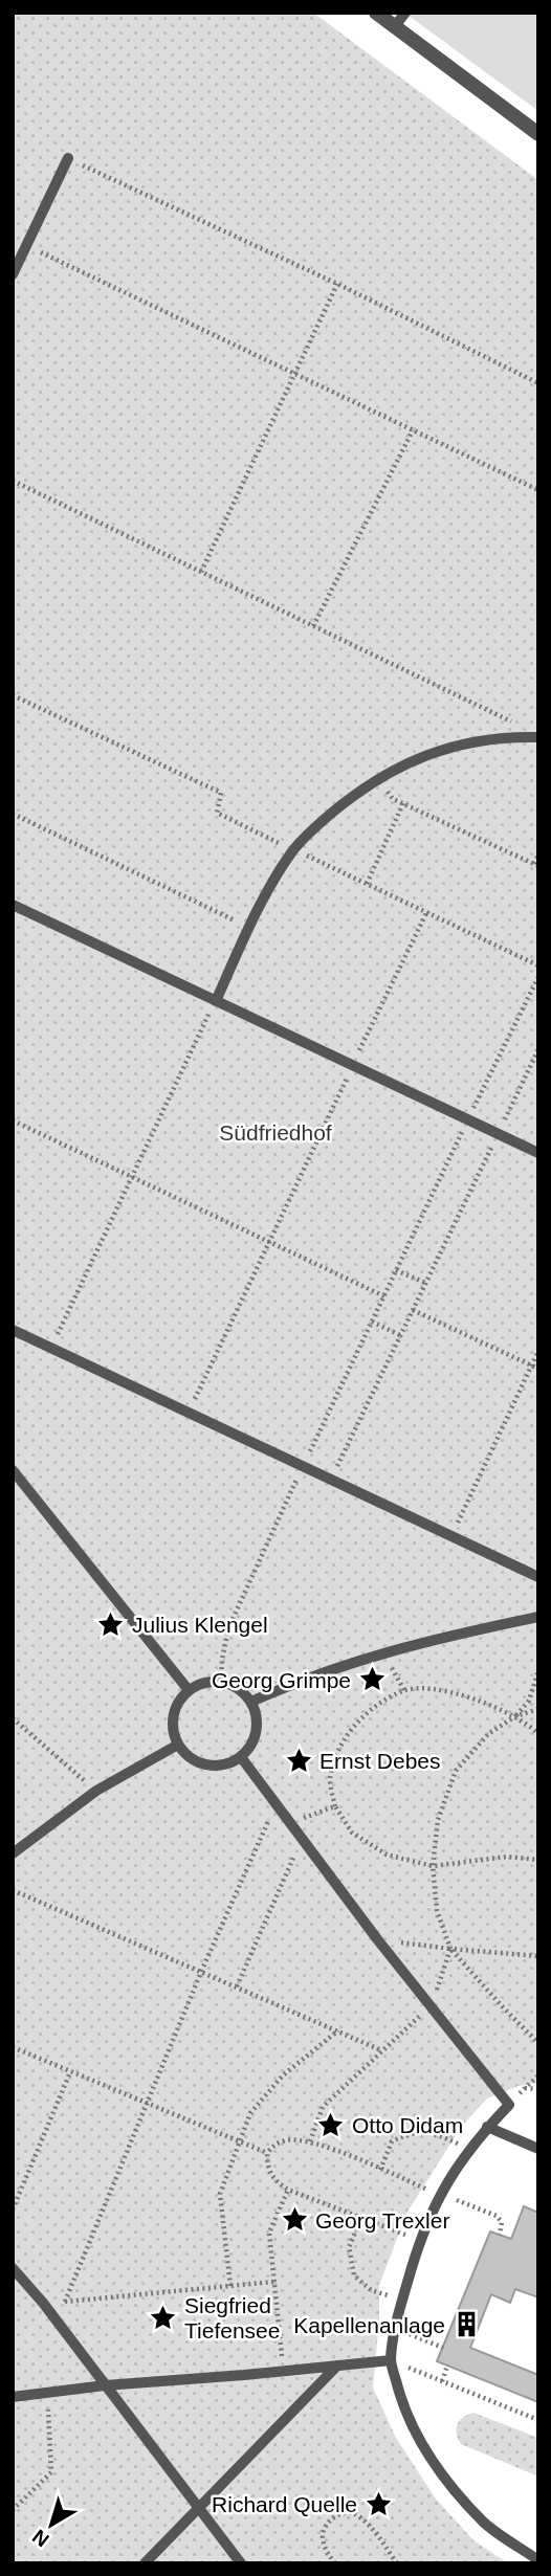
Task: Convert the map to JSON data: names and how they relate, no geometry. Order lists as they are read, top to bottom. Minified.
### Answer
{"parks":["Südfriedhof"],"places":{"place":["Julius Klengel","Georg Grimpe","Ernst Debes","Otto Didam","Georg Trexler","Siegfried Tiefensee","Richard Quelle"],"building":["Kapellenanlage"]},"north":"bottom left"}
